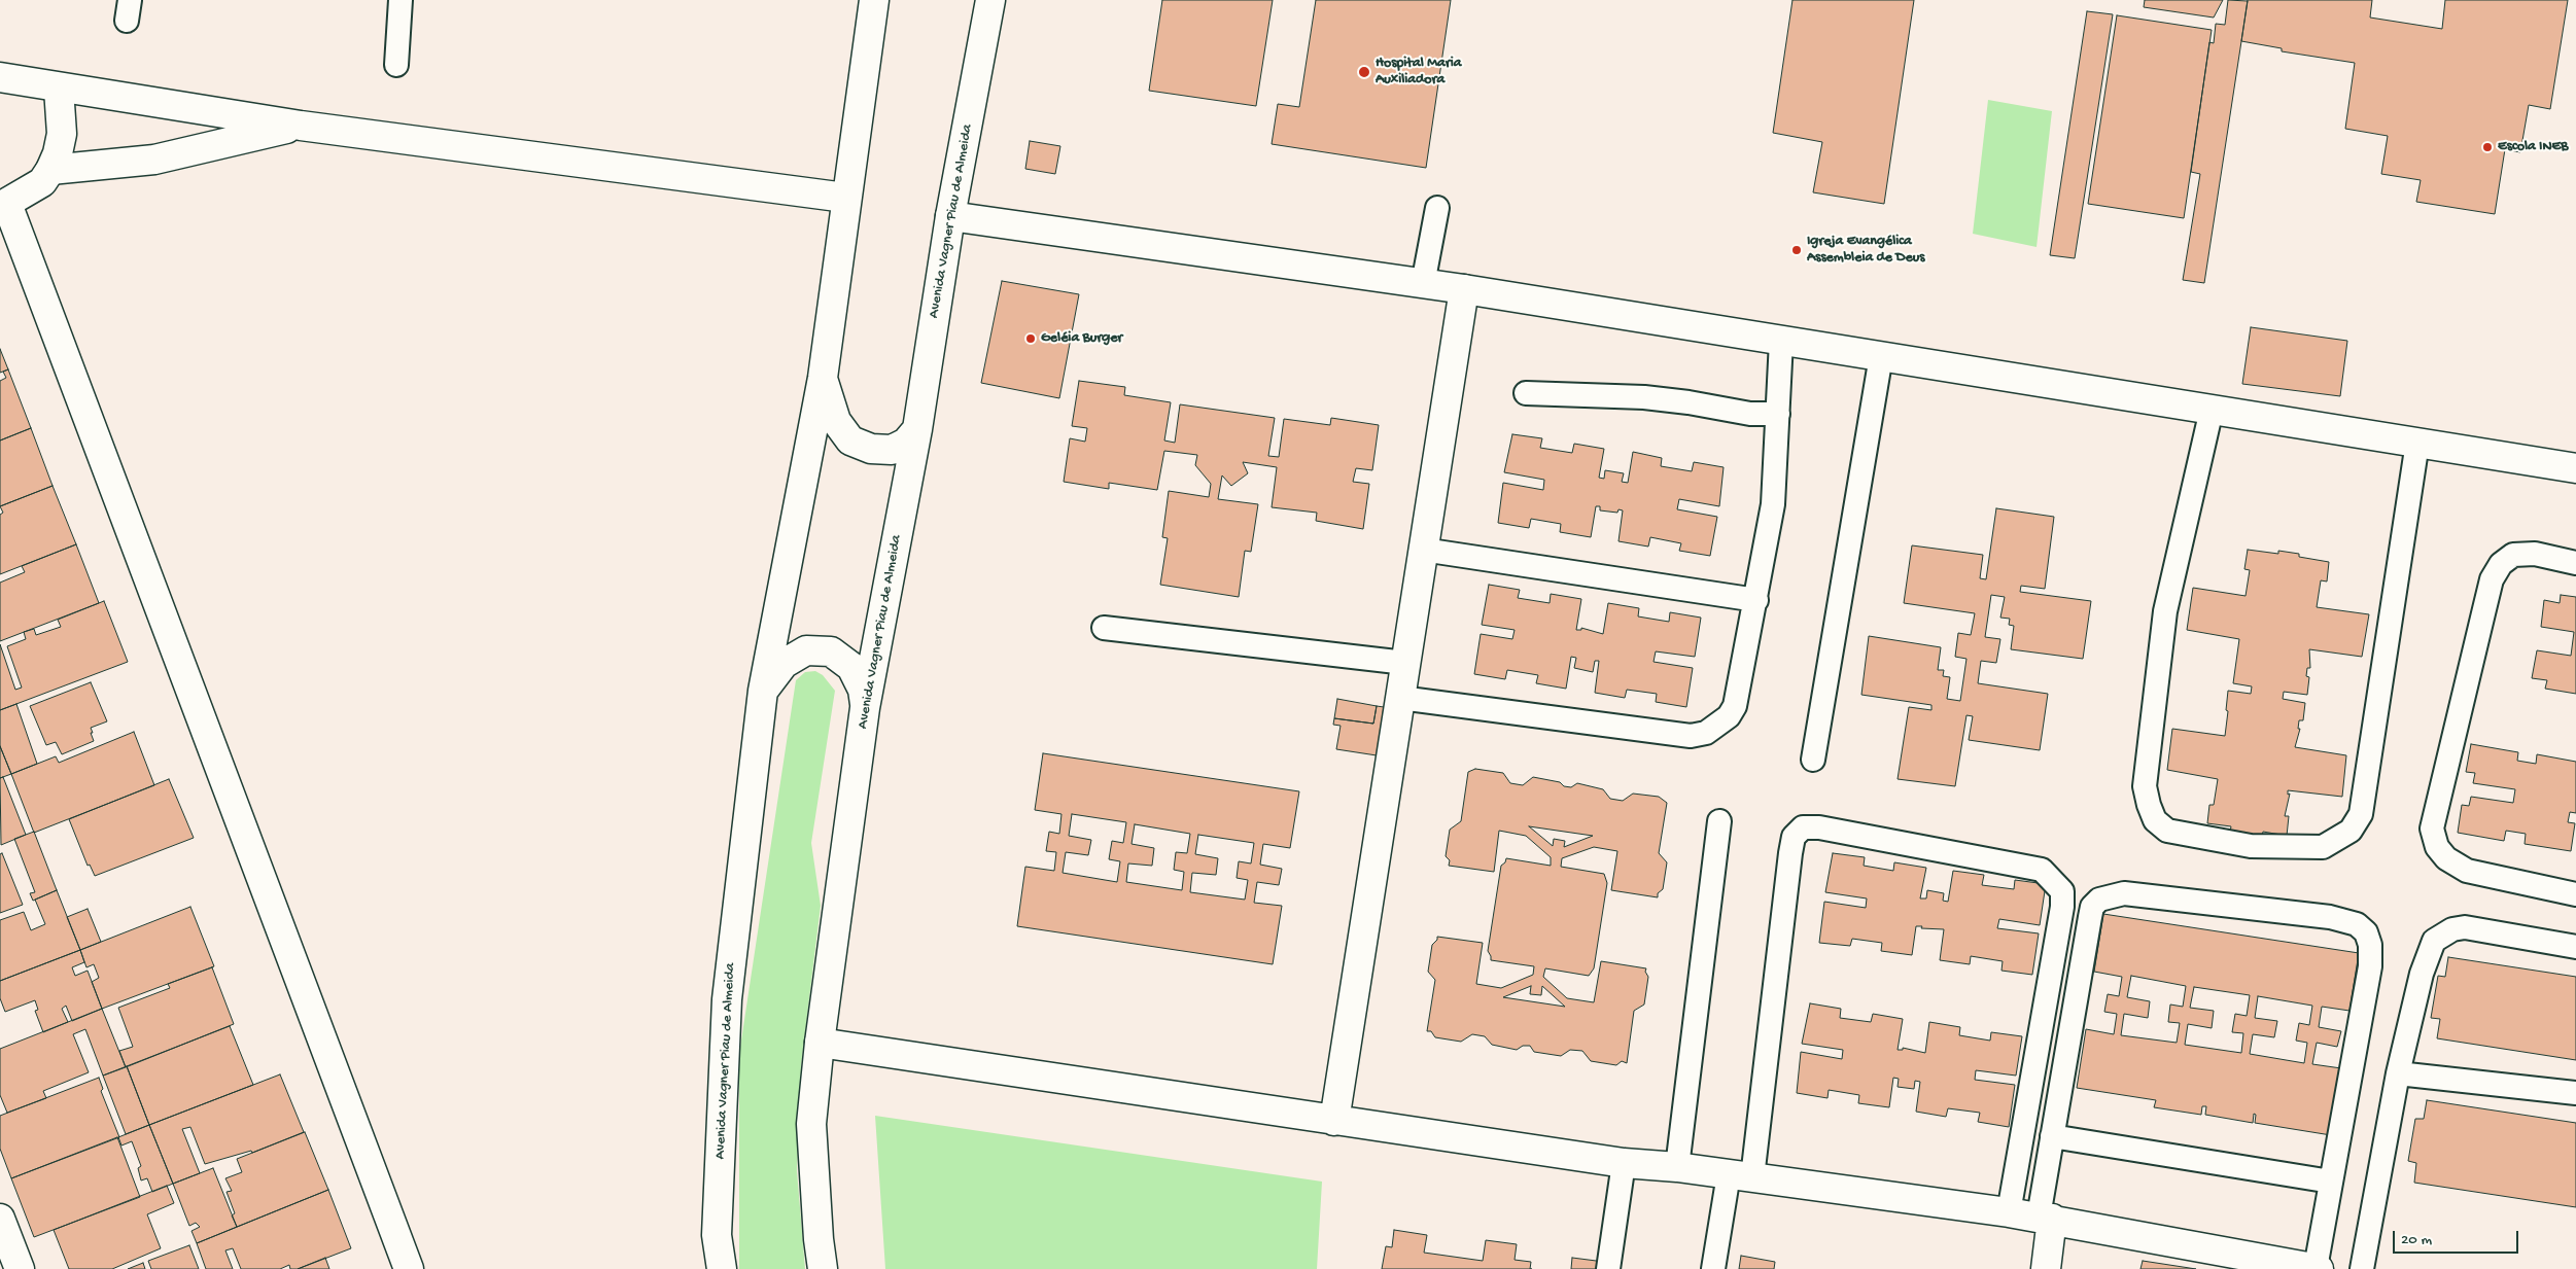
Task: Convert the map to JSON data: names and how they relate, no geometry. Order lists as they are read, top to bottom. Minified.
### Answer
{"streets":{"street":["Avenida Vagner Piau de Almeida"]},"places":["Hospital Maria Auxiliadora","Escola INEB","Igreja Evangélica Assembleia de Deus","Geléia Burger"],"scale_bar":"20 m"}
